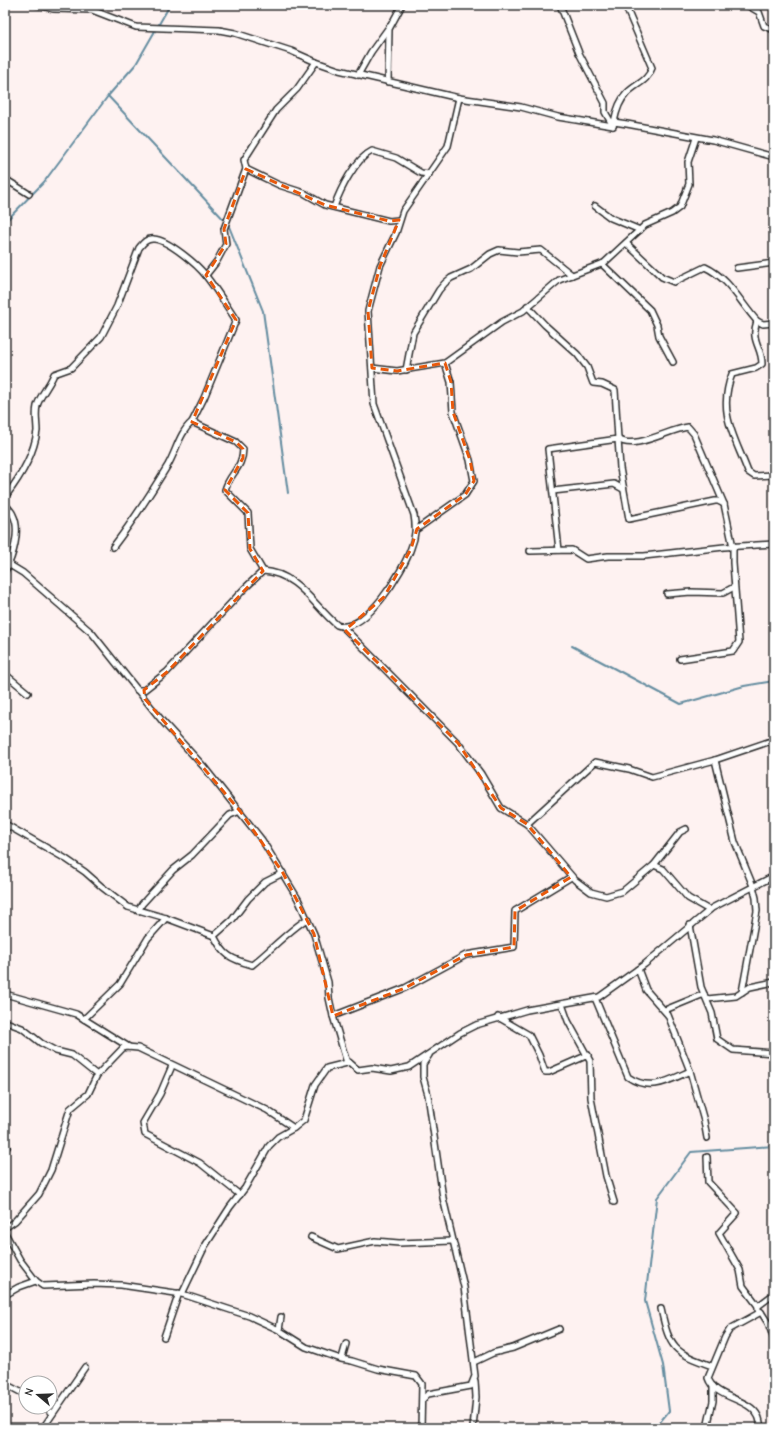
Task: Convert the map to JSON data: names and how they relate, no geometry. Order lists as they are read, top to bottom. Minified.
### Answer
{"north":"left"}
